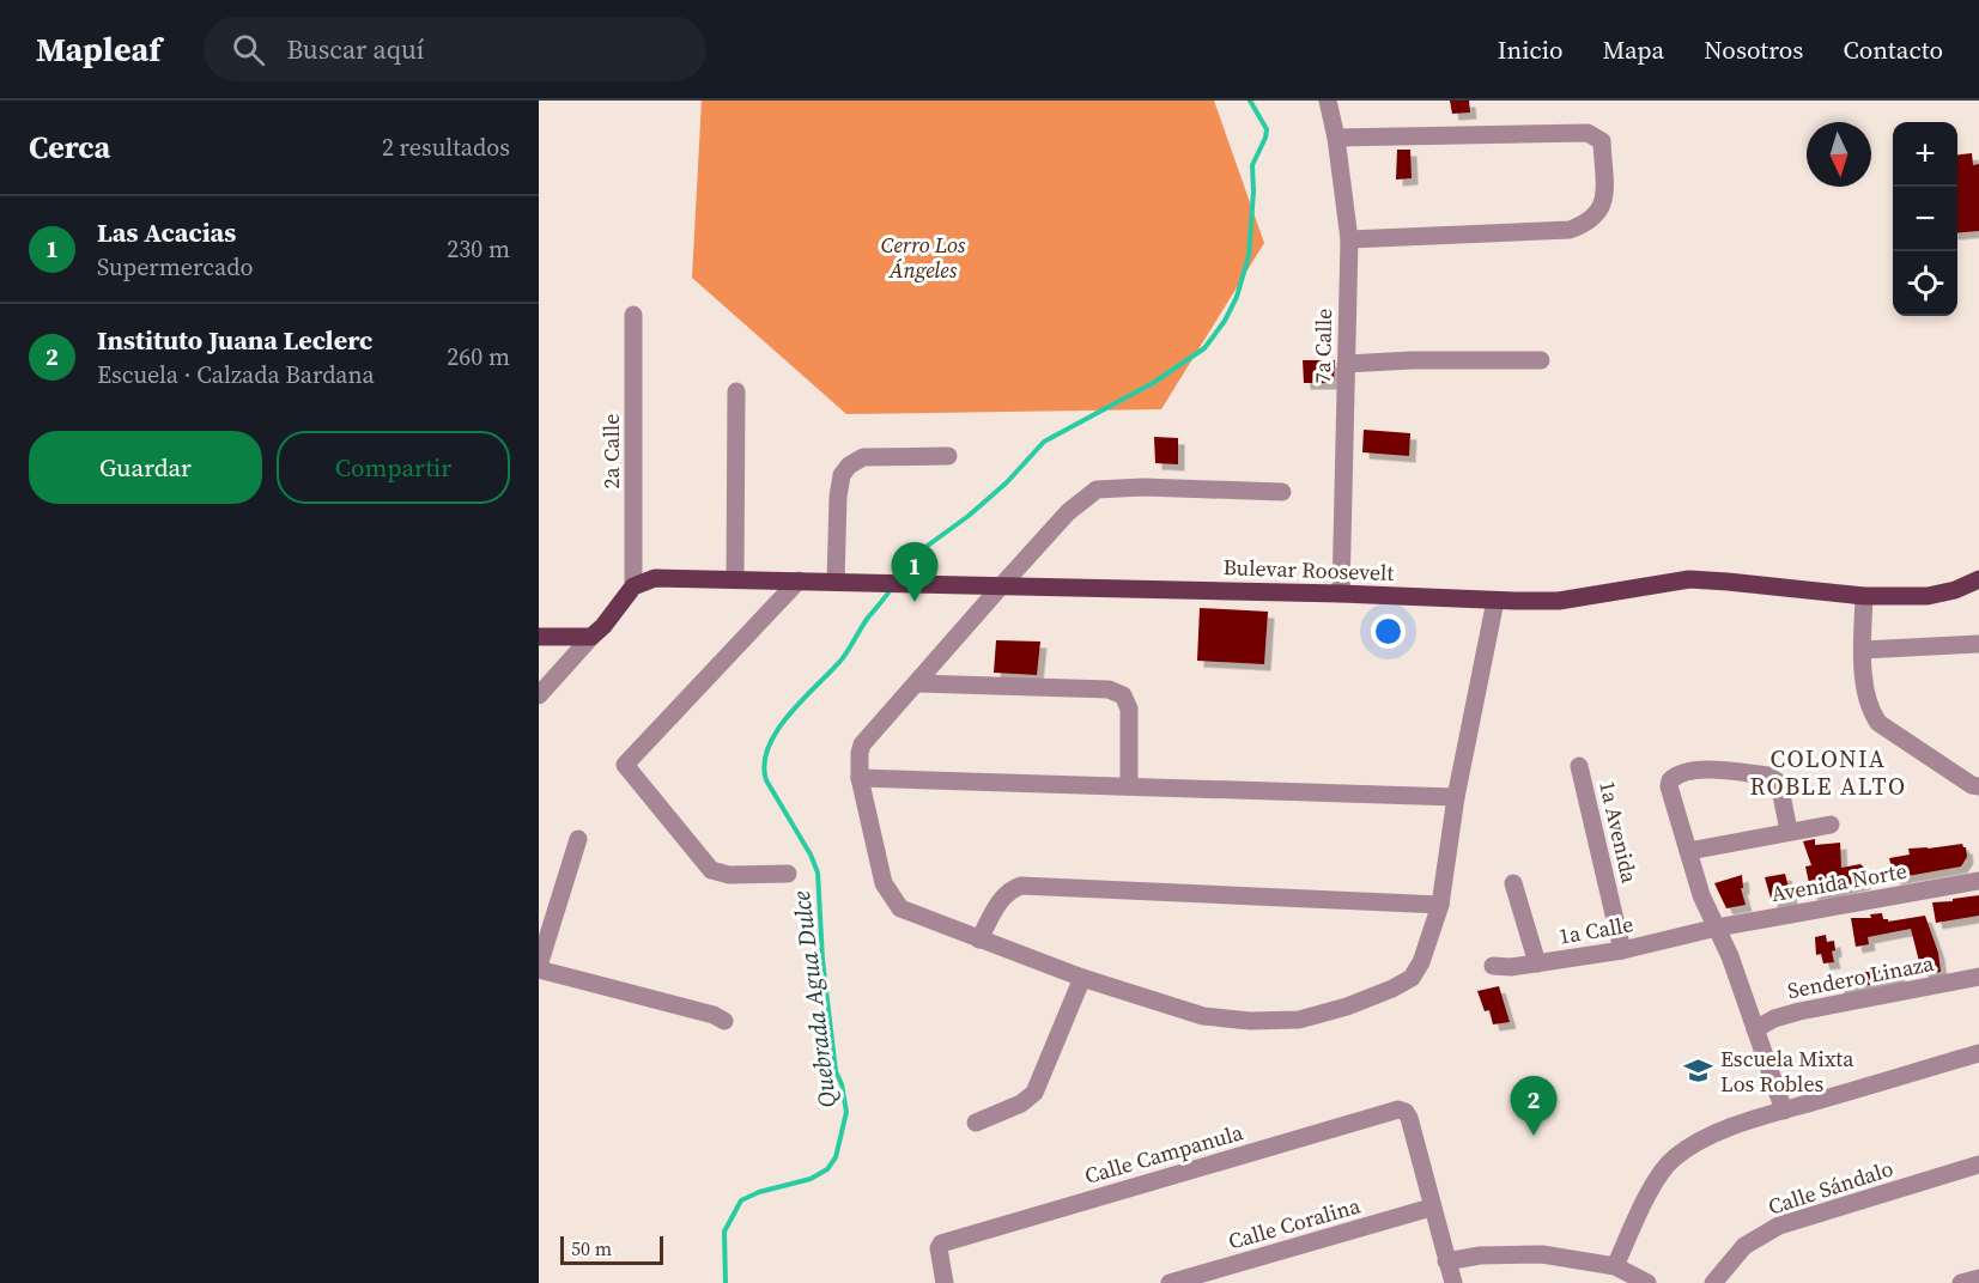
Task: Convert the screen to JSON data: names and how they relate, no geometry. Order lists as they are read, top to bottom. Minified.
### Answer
{"streets":{"main road":["Bulevar Roosevelt"],"street":["7a Calle","2a Calle","1a Avenida","Avenida Norte","1a Calle","Sendero Linaza","Calle Campanula","Calle Sándalo","Calle Coralina"]},"crossings":[["7a Calle","Bulevar Roosevelt"],["2a Calle","Bulevar Roosevelt"],["1a Avenida","1a Calle"],["Avenida Norte","1a Calle"],["Calle Campanula","Calle Coralina"]],"districts":["COLONIA ROBLE ALTO"],"water":["Quebrada Agua Dulce"],"parks":["Cerro Los Ángeles"],"places":{"school or university":["Escuela Mixta Los Robles"]},"scale_bar":"50 m","north":"bottom","page":{"header":"Mapleaf","search":"Buscar aquí","nav":["Inicio","Mapa","Nosotros","Contacto"],"heading":["Cerca","2 resultados"],"map_buttons":["+","−"],"list":[{"mark":"1","name":"Las Acacias","note":"Supermercado","value":"230 m"},{"mark":"2","name":"Instituto Juana Leclerc","note":"Escuela · Calzada Bardana","value":"260 m"}],"buttons":["Guardar","Compartir"],"pins":["1","2"],"scale":"50 m"}}
